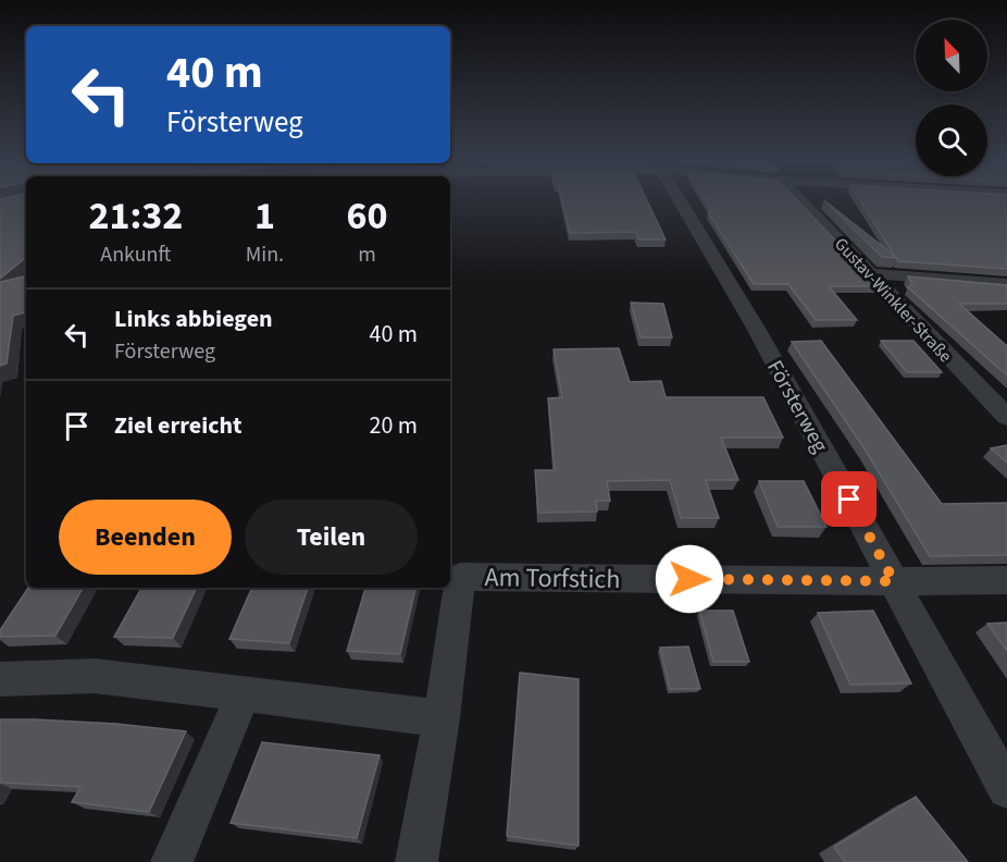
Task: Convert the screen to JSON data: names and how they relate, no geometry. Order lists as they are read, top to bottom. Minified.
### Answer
{"streets":{"street":["Gustav-Winkler-Straße","Försterweg","Am Torfstich"]},"crossings":[["Försterweg","Am Torfstich"]],"north":"top left","page":{"turn":["40 m","Försterweg"],"eta":["21:32","Ankunft","1","Min.","60","m"],"list":[{"name":"Links abbiegen","note":"Försterweg","value":"40 m"},{"name":"Ziel erreicht","value":"20 m"}],"buttons":["Beenden","Teilen"]}}
